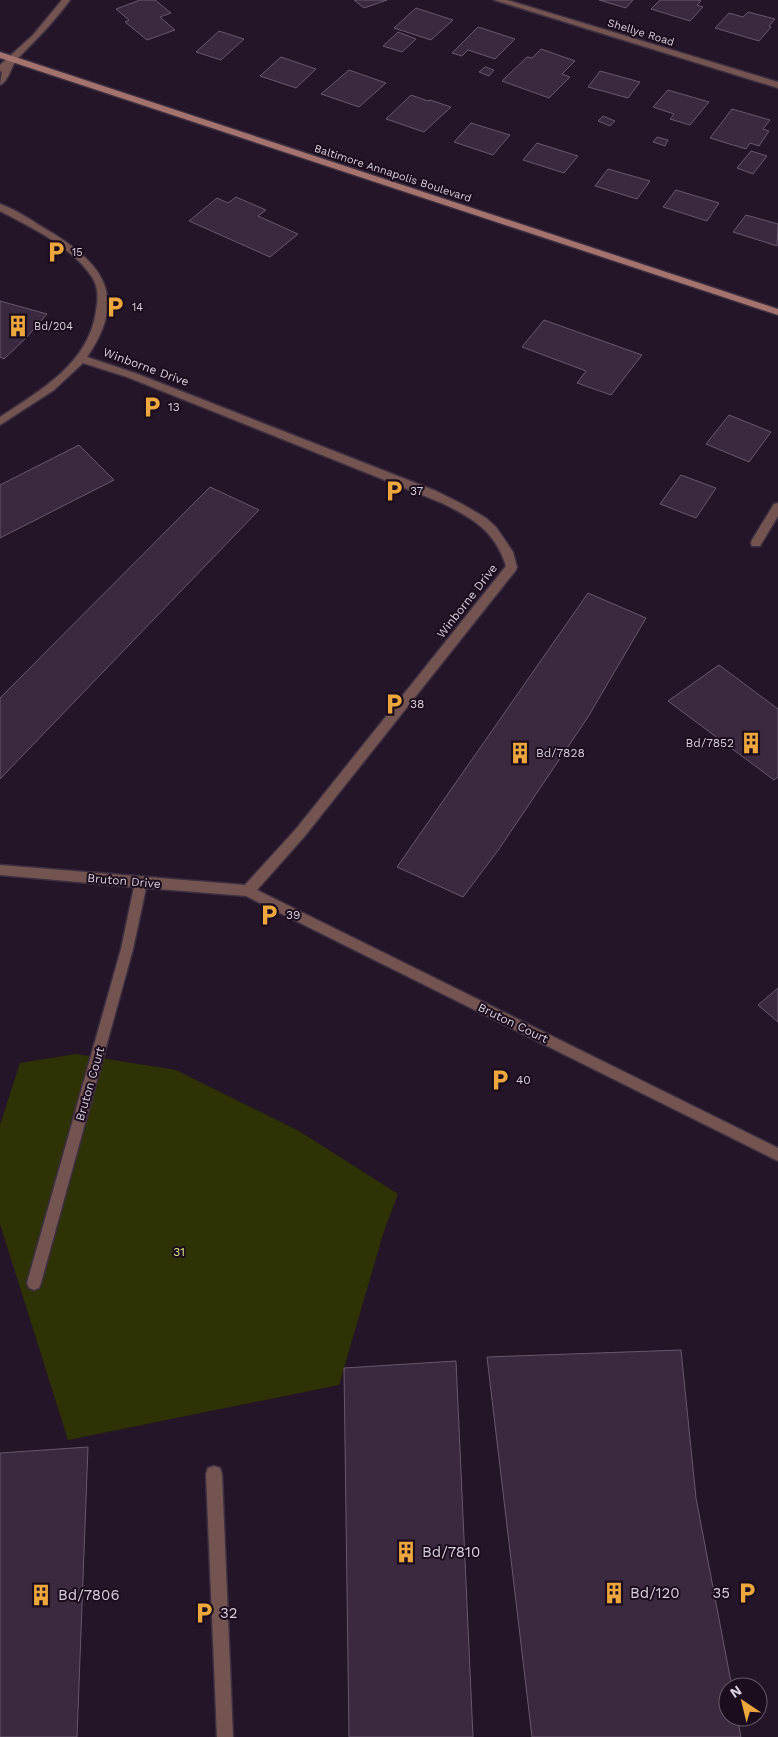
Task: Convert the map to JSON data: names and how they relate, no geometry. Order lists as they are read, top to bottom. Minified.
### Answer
{"streets":{"main road":["Baltimore Annapolis Boulevard"],"street":["Shellye Road","Winborne Drive","Bruton Drive","Bruton Court"]},"crossings":[["Winborne Drive","Bruton Drive"],["Winborne Drive","Bruton Court"],["Bruton Drive","Bruton Court"]],"parks":["31"],"places":{"parking":["15","14","13","37","38","39","40","35","32"],"building":["Bd/204","Bd/7852","Bd/7828","Bd/7810","Bd/120","Bd/7806"]},"north":"top left"}
